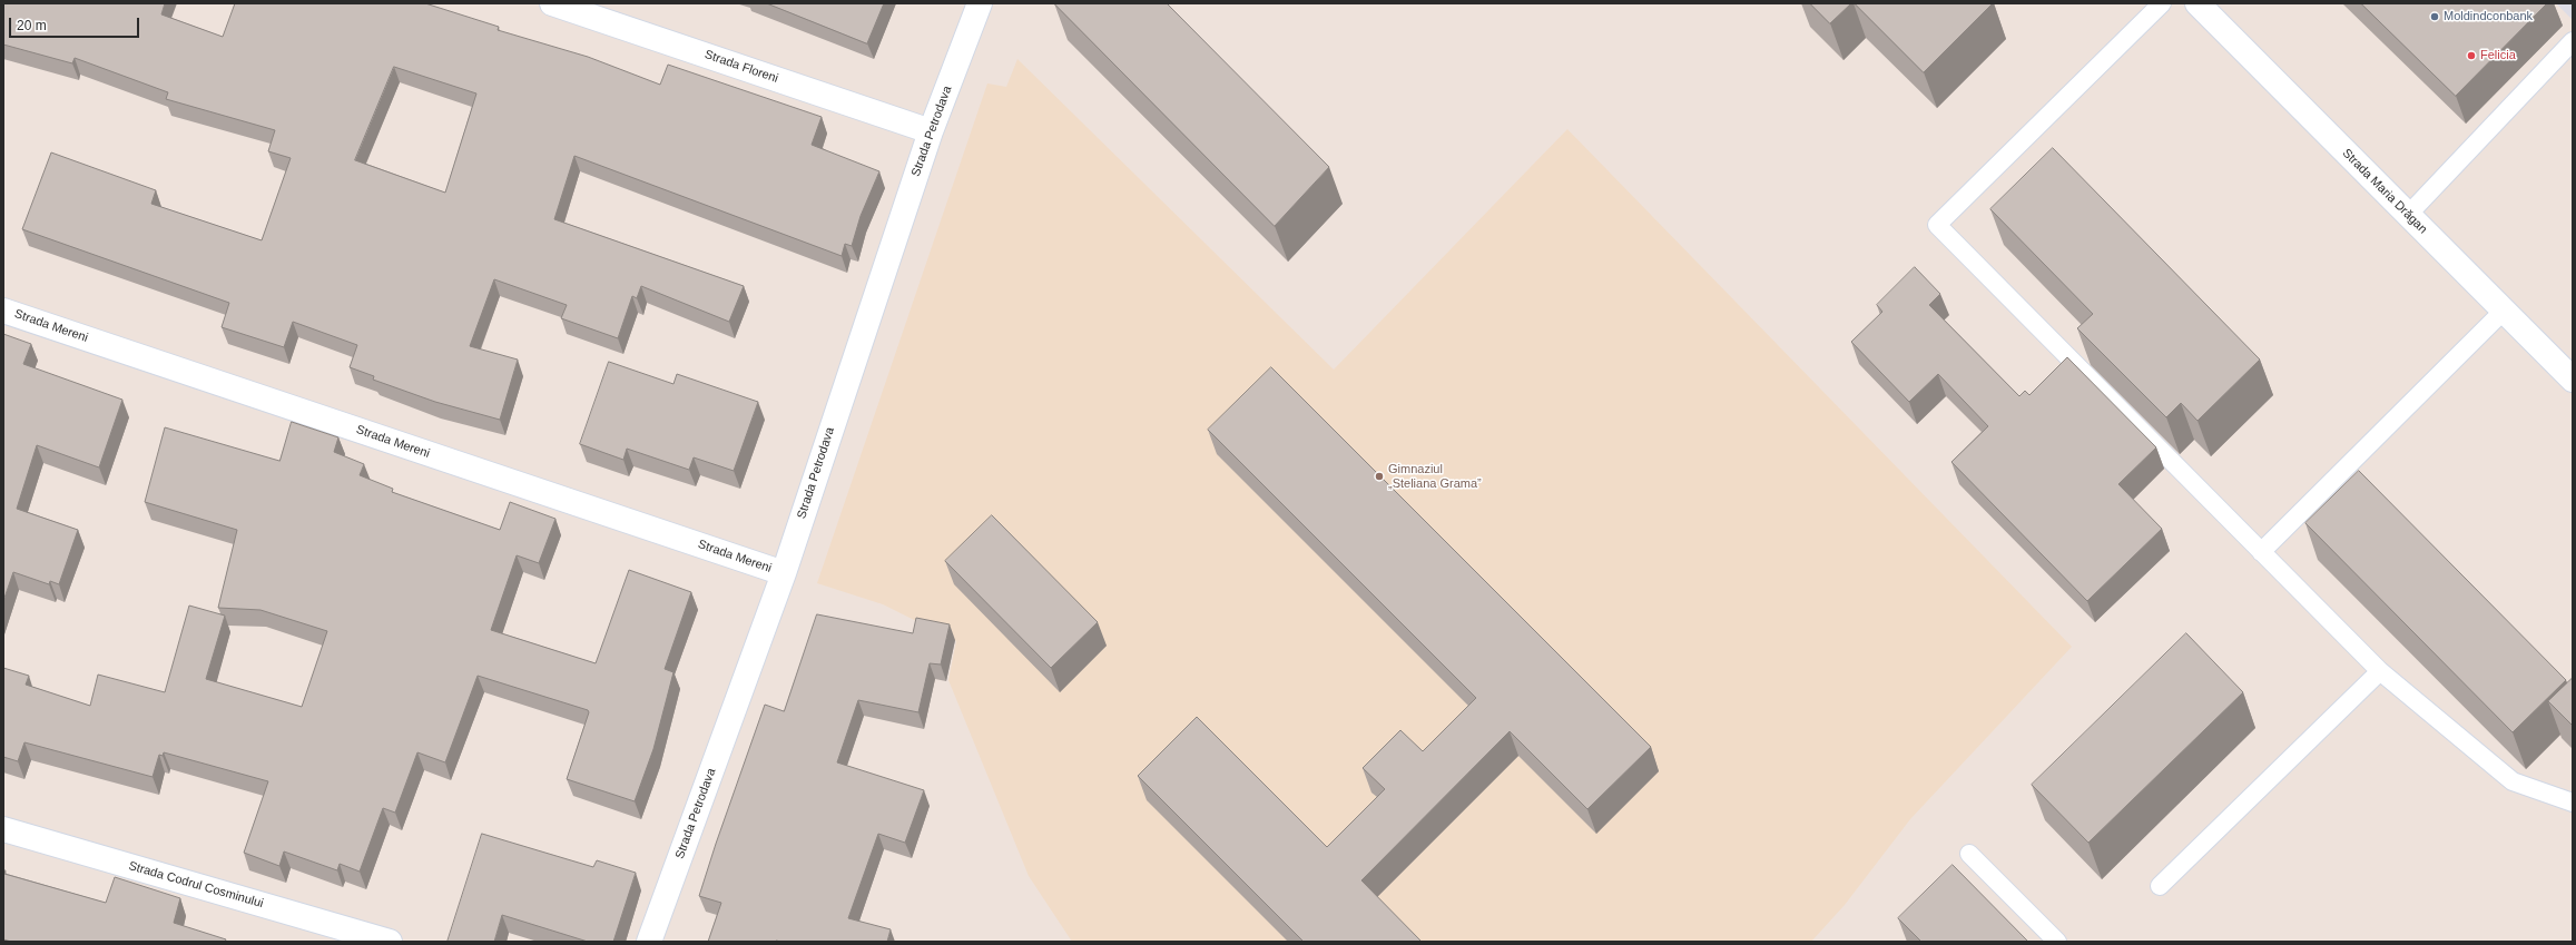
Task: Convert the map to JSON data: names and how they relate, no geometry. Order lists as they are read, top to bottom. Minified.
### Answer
{"streets":{"street":["Strada Floreni","Strada Petrodava","Strada Maria Drăgan","Strada Mereni","Strada Codrul Cosminului"]},"crossings":[["Strada Floreni","Strada Petrodava"],["Strada Petrodava","Strada Mereni"]],"places":["Moldindconbank","Felicia","Gimnaziul „Steliana Grama”"],"scale_bar":"20 m"}
